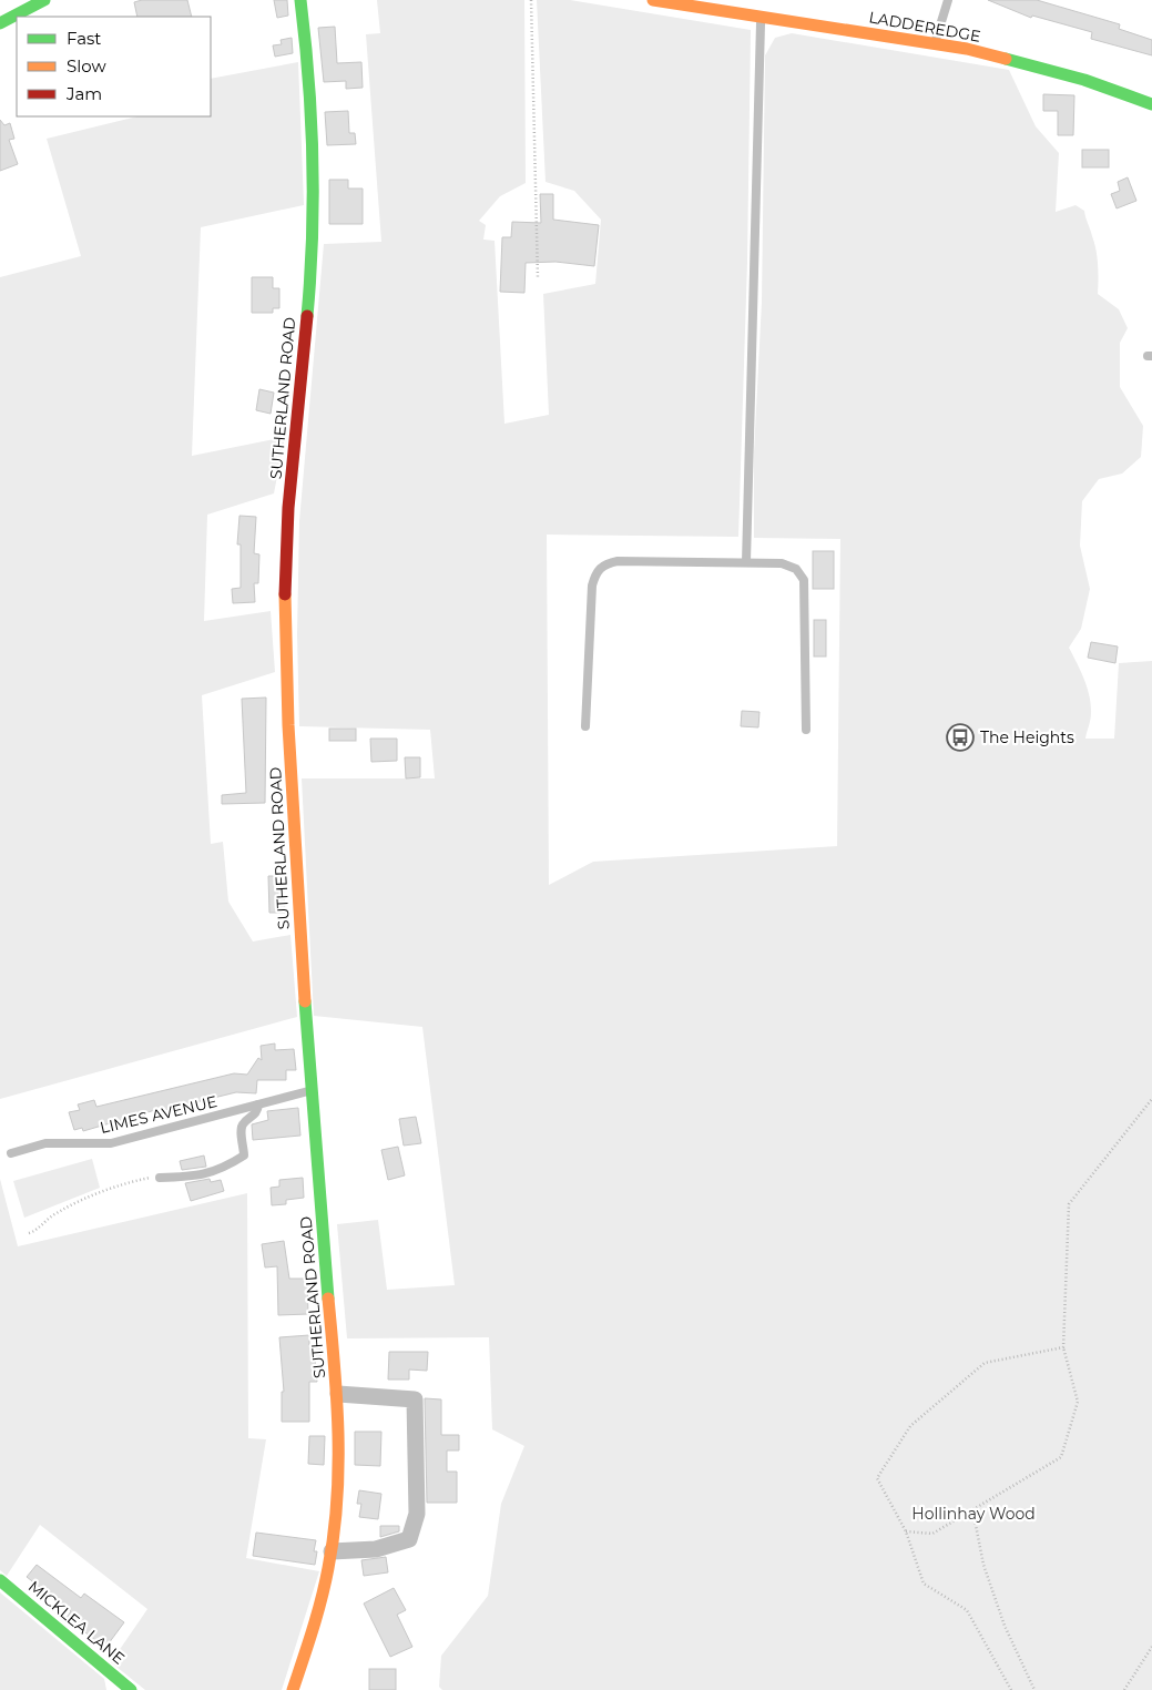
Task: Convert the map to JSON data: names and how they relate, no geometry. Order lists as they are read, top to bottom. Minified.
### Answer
{"streets":{"main road":["LADDEREDGE","SUTHERLAND ROAD","MICKLEA LANE"],"lane":["LIMES AVENUE"]},"crossings":[["SUTHERLAND ROAD","LIMES AVENUE"]],"parks":["Hollinhay Wood"],"places":{"bus stop":["The Heights"]},"legend":["Fast","Slow","Jam"]}
